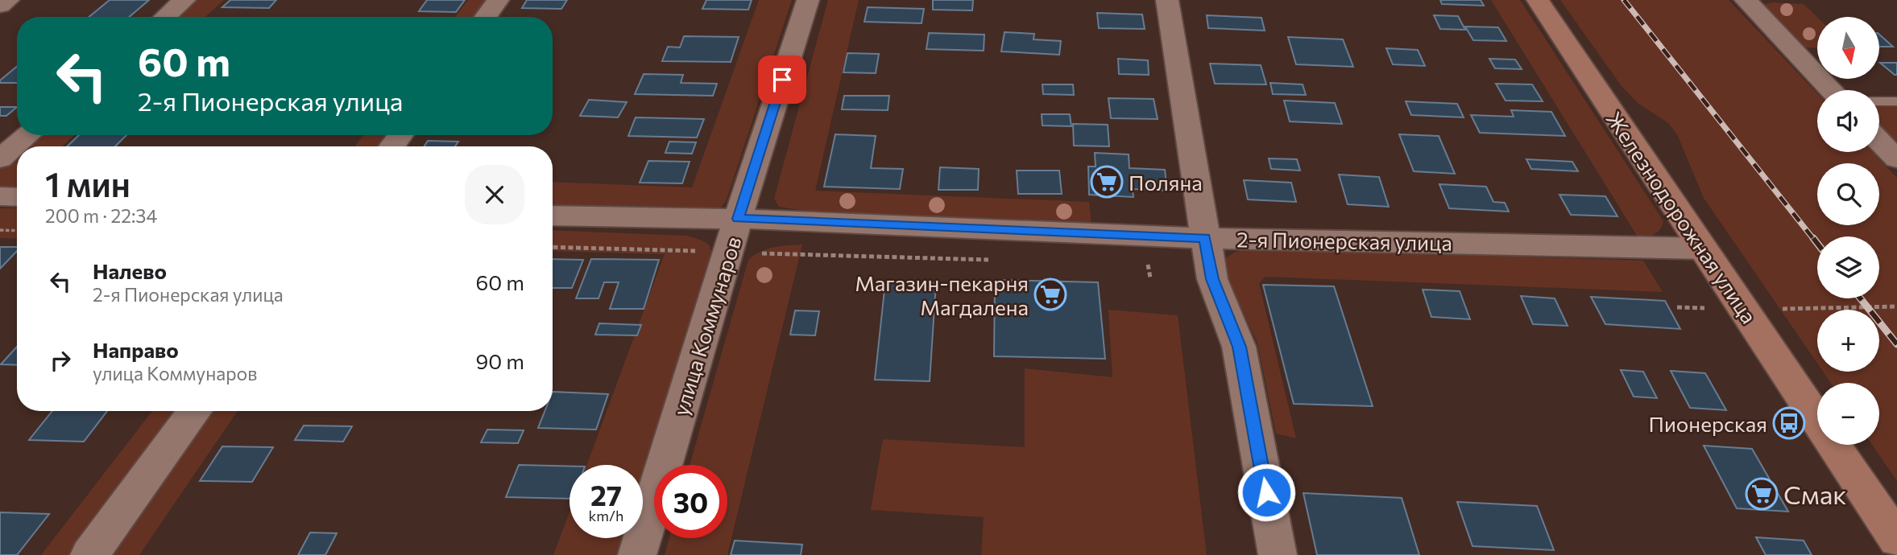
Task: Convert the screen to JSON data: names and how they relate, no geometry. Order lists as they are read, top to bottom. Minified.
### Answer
{"streets":{"main road":["Железнодорожная улица"],"street":["2-я Пионерская улица","улица Коммунаров"]},"crossings":[["Железнодорожная улица","2-я Пионерская улица"],["2-я Пионерская улица","улица Коммунаров"]],"places":{"supermarket":["Поляна","Магазин-пекарня Магдалена","Смак"],"bus stop":["Пионерская"]},"north":"bottom","page":{"map_buttons":["+","−"],"turn":["60 m","2-я Пионерская улица"],"heading":["1 мин","200 m · 22:34"],"list":[{"name":"Налево","note":"2-я Пионерская улица","value":"60 m"},{"name":"Направо","note":"улица Коммунаров","value":"90 m"}],"speed":"27 km/h","limit":"30"}}
